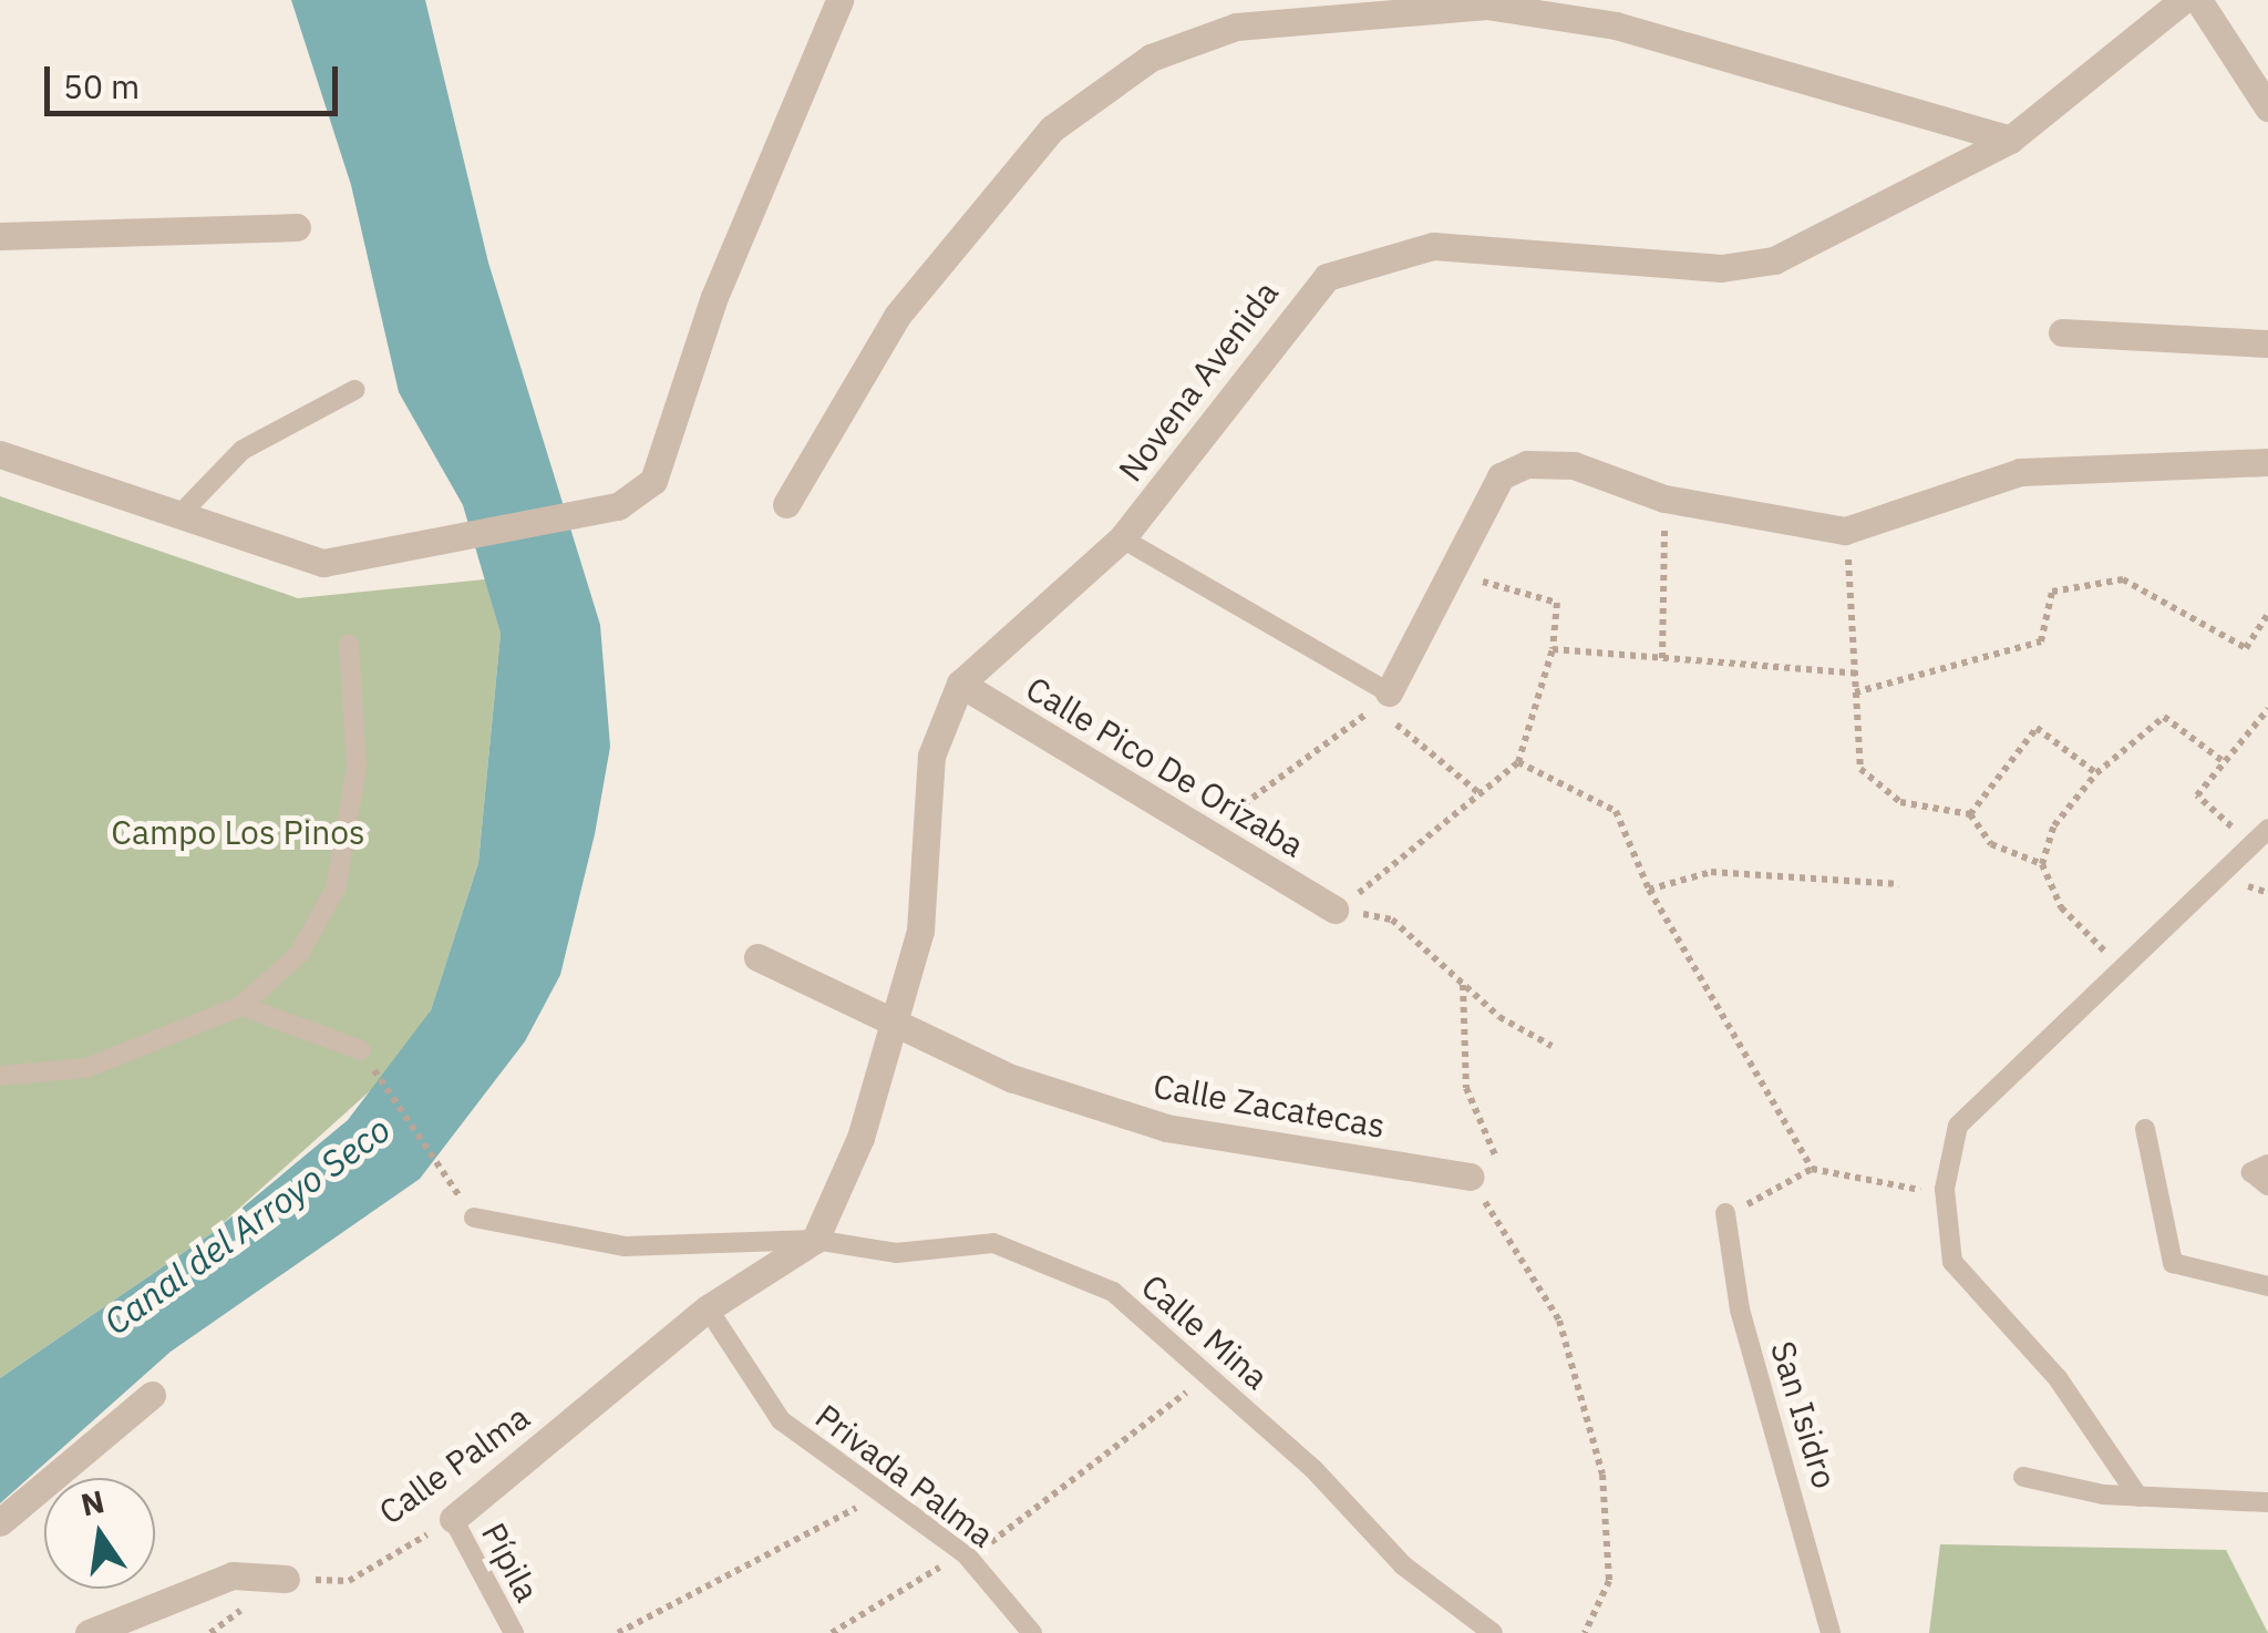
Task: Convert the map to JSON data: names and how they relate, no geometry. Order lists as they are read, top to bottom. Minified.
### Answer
{"streets":{"street":["Novena Avenida","Calle Pico De Orizaba","Calle Zacatecas","Calle Palma"],"lane":["Calle Mina","San Isidro","Privada Palma","Pípila"]},"crossings":[["Novena Avenida","Calle Pico De Orizaba"],["Novena Avenida","Calle Zacatecas"],["Novena Avenida","Calle Mina"],["Novena Avenida","Calle Palma"],["Calle Mina","Calle Palma"],["Calle Palma","Privada Palma"],["Calle Palma","Pípila"]],"water":["Canal del Arroyo Seco"],"parks":["Campo Los Pinos"],"scale_bar":"50 m","north":"top"}
